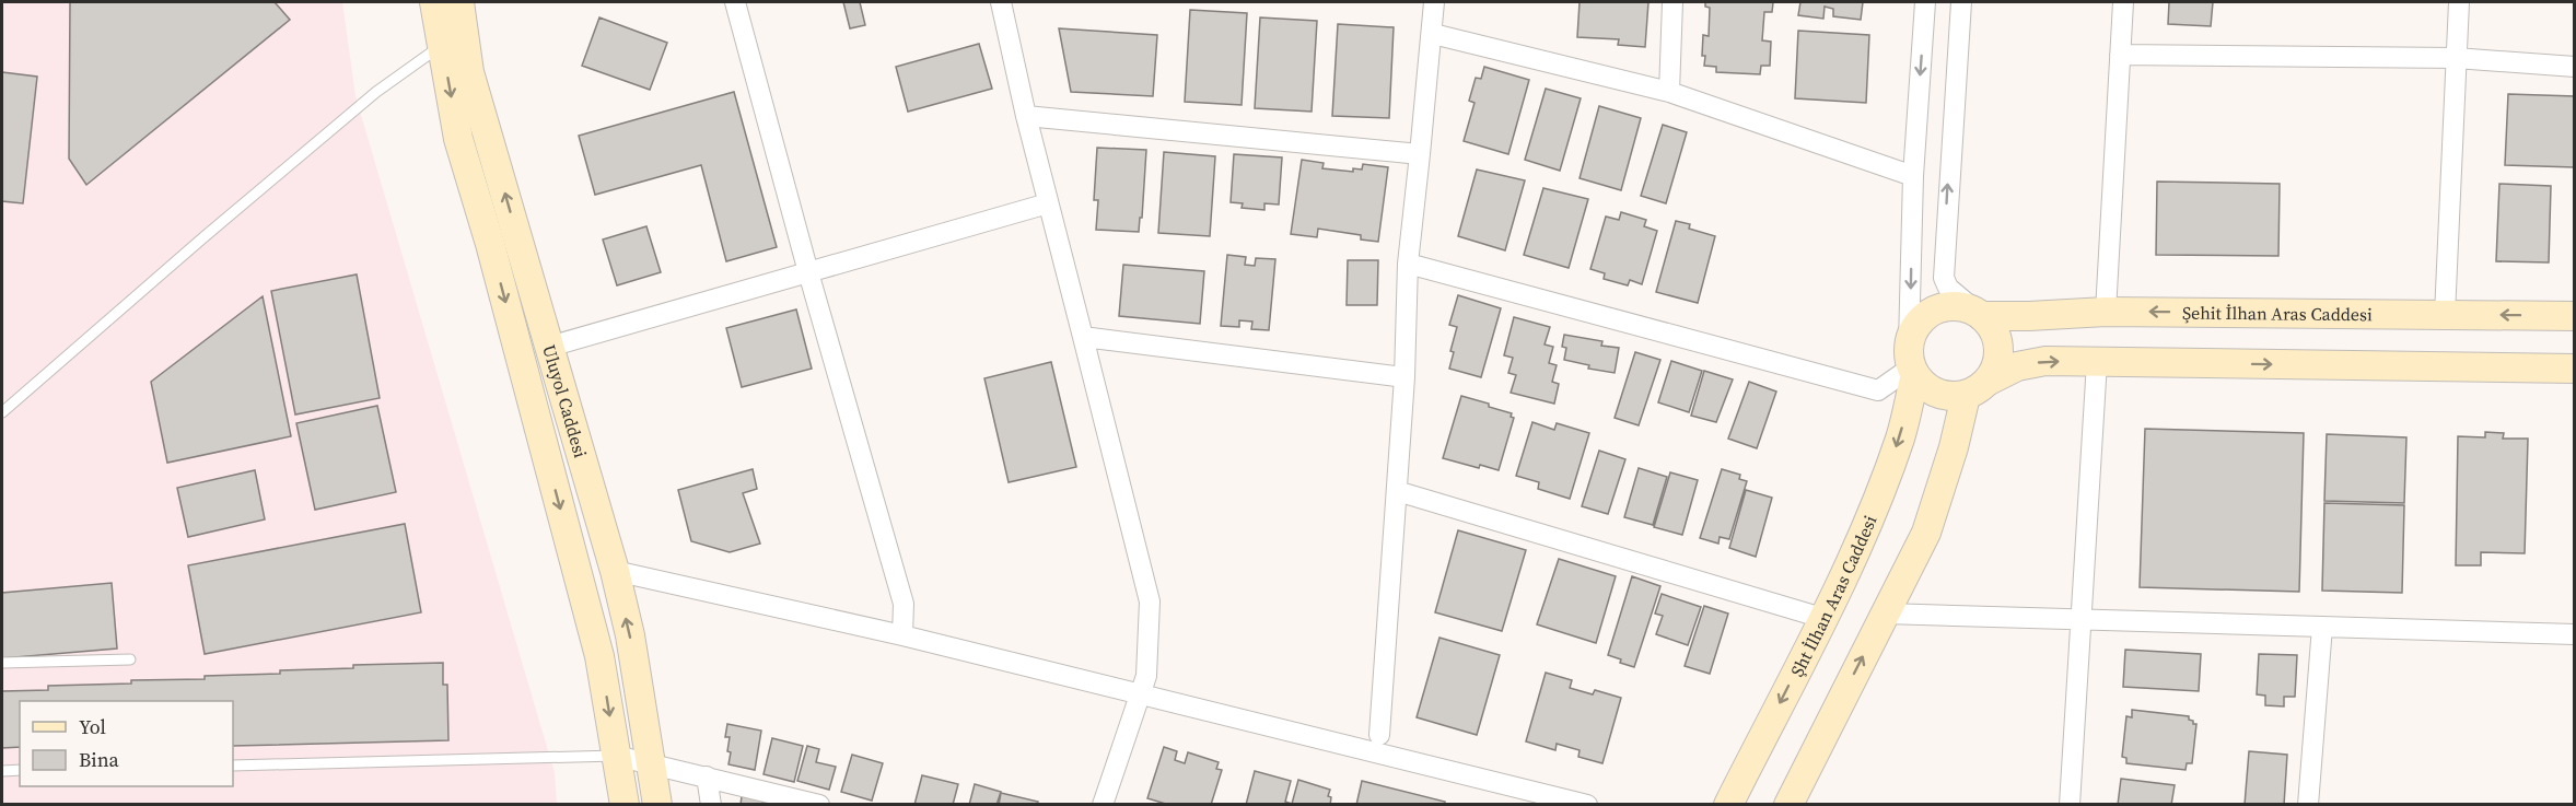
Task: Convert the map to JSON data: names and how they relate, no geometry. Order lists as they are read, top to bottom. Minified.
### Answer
{"streets":{"main road":["Şehit İlhan Aras Caddesi","Uluyol Caddesi","Şht İlhan Aras Caddesi"]},"crossings":[["Şehit İlhan Aras Caddesi","Şht İlhan Aras Caddesi"]],"legend":["Yol","Bina"]}
